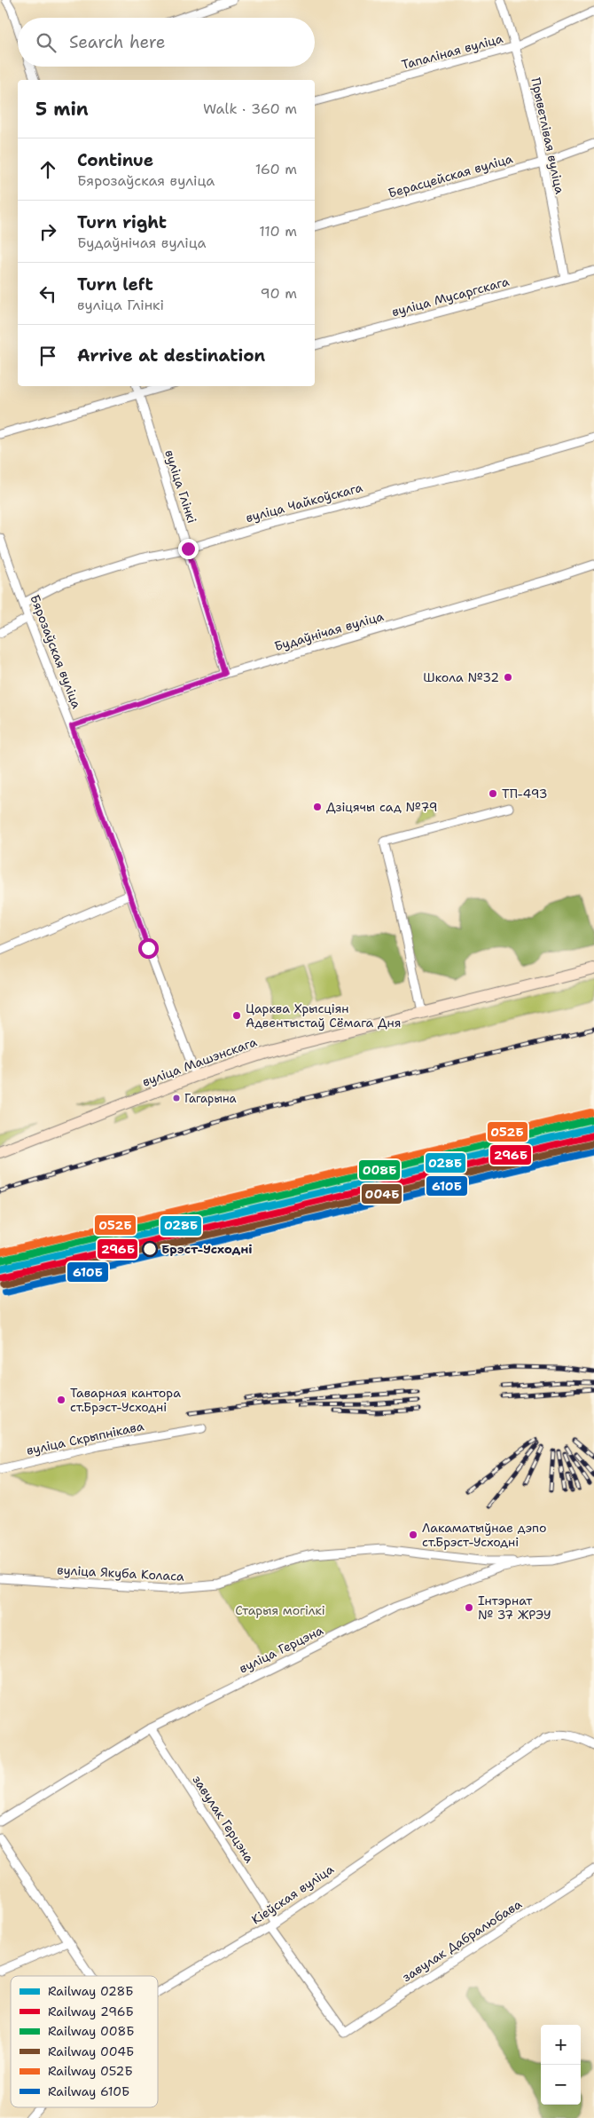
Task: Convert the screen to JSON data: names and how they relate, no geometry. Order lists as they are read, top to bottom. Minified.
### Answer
{"streets":{"main road":["вуліца Машэнскага"],"street":["Тапаліная вуліца","Прыветлівая вуліца","Берасцейская вуліца","вуліца Мусаргскага","вуліца Глінкі","вуліца Чайкоўскага","Будаўнічая вуліца","Бярозаўская вуліца","вуліца Скрыпнікава","вуліца Якуба Коласа","вуліца Герцэна","завулак Герцэна","Кіеўская вуліца","завулак Дабралюбава"]},"crossings":[["Тапаліная вуліца","Прыветлівая вуліца"],["Прыветлівая вуліца","Берасцейская вуліца"],["Прыветлівая вуліца","вуліца Мусаргскага"],["вуліца Глінкі","вуліца Чайкоўскага"],["вуліца Глінкі","Будаўнічая вуліца"],["вуліца Чайкоўскага","Бярозаўская вуліца"],["Будаўнічая вуліца","Бярозаўская вуліца"],["Бярозаўская вуліца","вуліца Машэнскага"],["вуліца Якуба Коласа","вуліца Герцэна"],["вуліца Герцэна","завулак Герцэна"],["завулак Герцэна","Кіеўская вуліца"],["завулак Герцэна","завулак Дабралюбава"]],"parks":["Старыя могілкі"],"places":["Школа №32","ТП-493","Дзіцячы сад №79","Царква Хрысціян Адвентыстаў Сёмага Дня","Гагарына","Брэст-Усходні","Таварная кантора ст.Брэст-Усходні","Лакаматыўнае дэпо ст.Брэст-Усходні","Інтэрнат № 37 ЖРЭУ"],"lines":["rail line 052Б","rail line 008Б","rail line 028Б","rail line 296Б","rail line 004Б","rail line 610Б"],"legend":["Railway 028Б","Railway 296Б","Railway 008Б","Railway 004Б","Railway 052Б","Railway 610Б"],"page":{"search":"Search here","heading":["5 min","Walk · 360 m"],"list":[["Continue","Бярозаўская вуліца","160 m"],["Turn right","Будаўнічая вуліца","110 m"],["Turn left","вуліца Глінкі","90 m"],"Arrive at destination"],"map_buttons":["+","−"]}}
